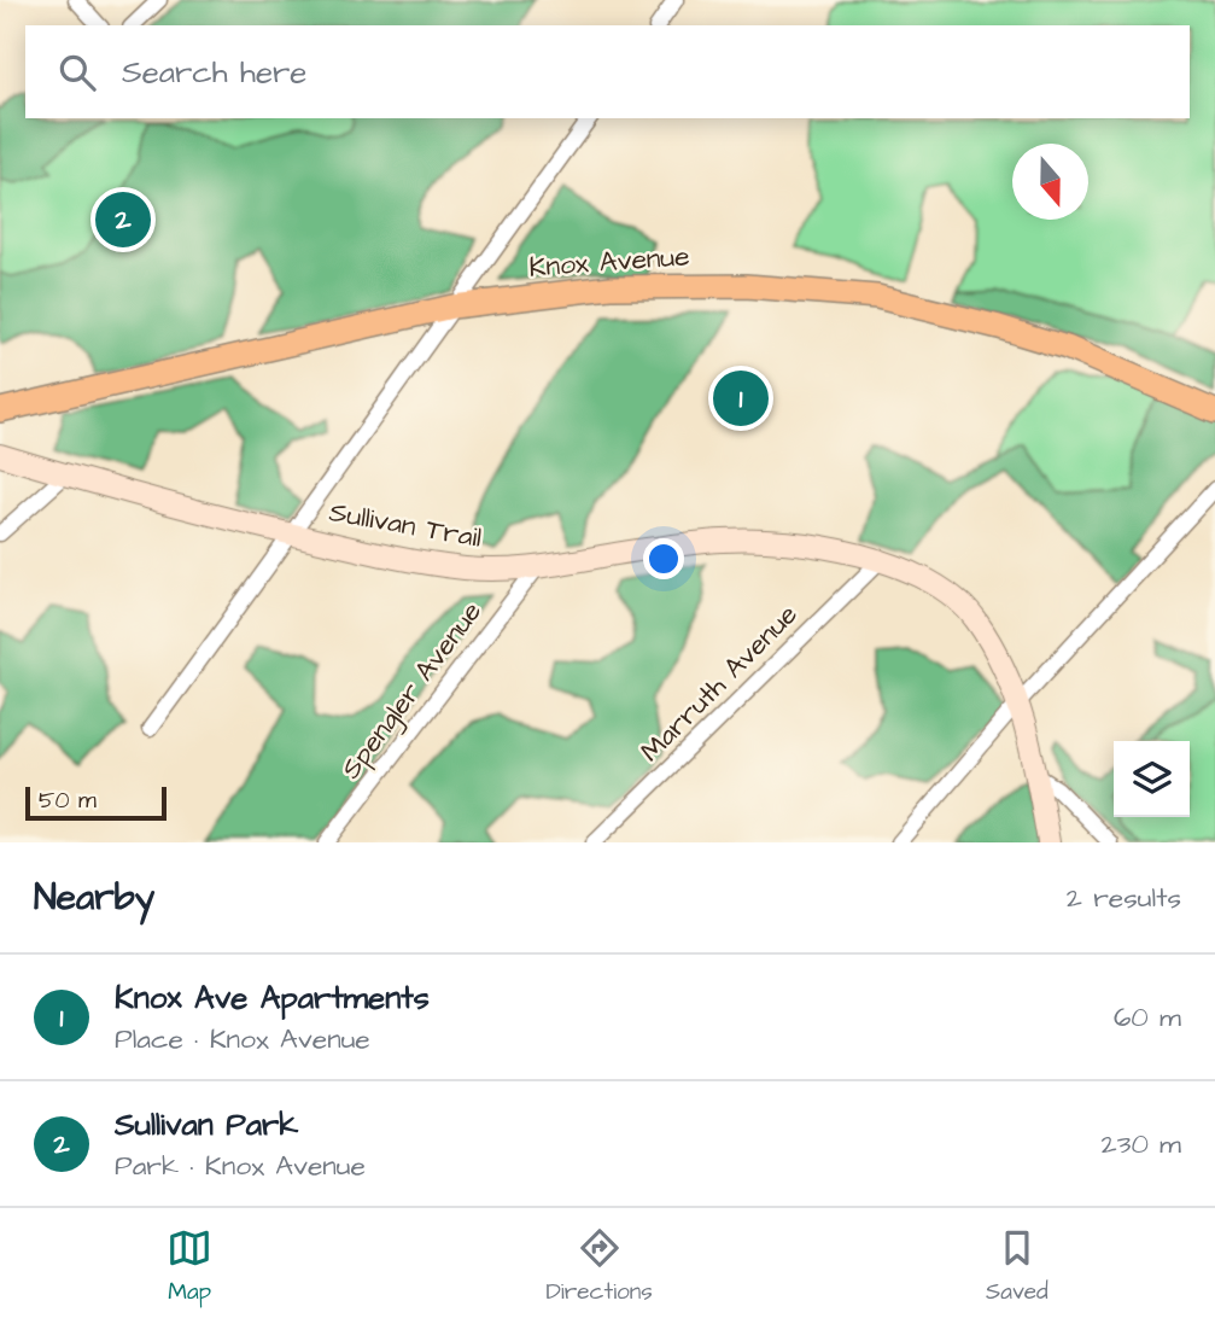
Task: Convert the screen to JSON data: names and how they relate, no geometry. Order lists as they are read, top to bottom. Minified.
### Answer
{"streets":{"main road":["Knox Avenue"],"street":["Sullivan Trail","Marruth Avenue","Spengler Avenue"]},"crossings":[["Sullivan Trail","Marruth Avenue"],["Sullivan Trail","Spengler Avenue"]],"scale_bar":"50 m","north":"bottom","page":{"search":"Search here","pins":["2","1"],"scale":"50 m","heading":["Nearby","2 results"],"list":[{"mark":"1","name":"Knox Ave Apartments","note":"Place · Knox Avenue","value":"60 m"},{"mark":"2","name":"Sullivan Park","note":"Park · Knox Avenue","value":"230 m"}],"nav":["Map","Directions","Saved"]}}
